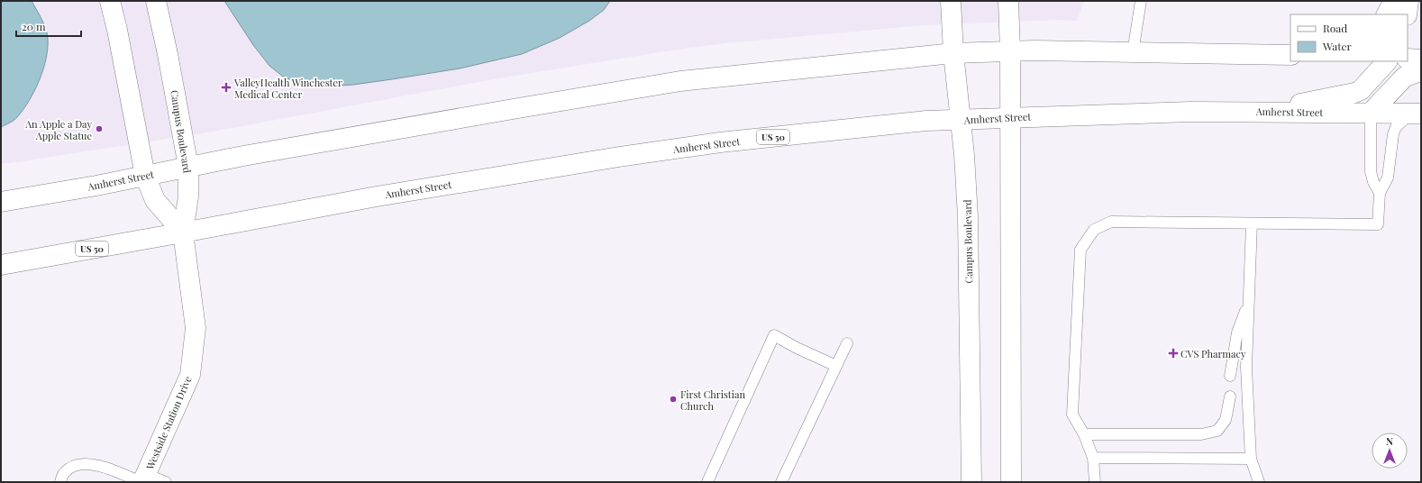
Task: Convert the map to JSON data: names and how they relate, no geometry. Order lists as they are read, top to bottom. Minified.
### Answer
{"streets":{"main road":["Amherst Street","Campus Boulevard","US 50","Westside Station Drive"]},"crossings":[["Amherst Street","Campus Boulevard"],["Amherst Street","Westside Station Drive"],["Campus Boulevard","Westside Station Drive"]],"places":{"health":["ValleyHealth Winchester Medical Center","CVS Pharmacy"],"other":["An Apple a Day Apple Statue","First Christian Church"]},"legend":["Road","Water"],"scale_bar":"20 m","north":"top"}
